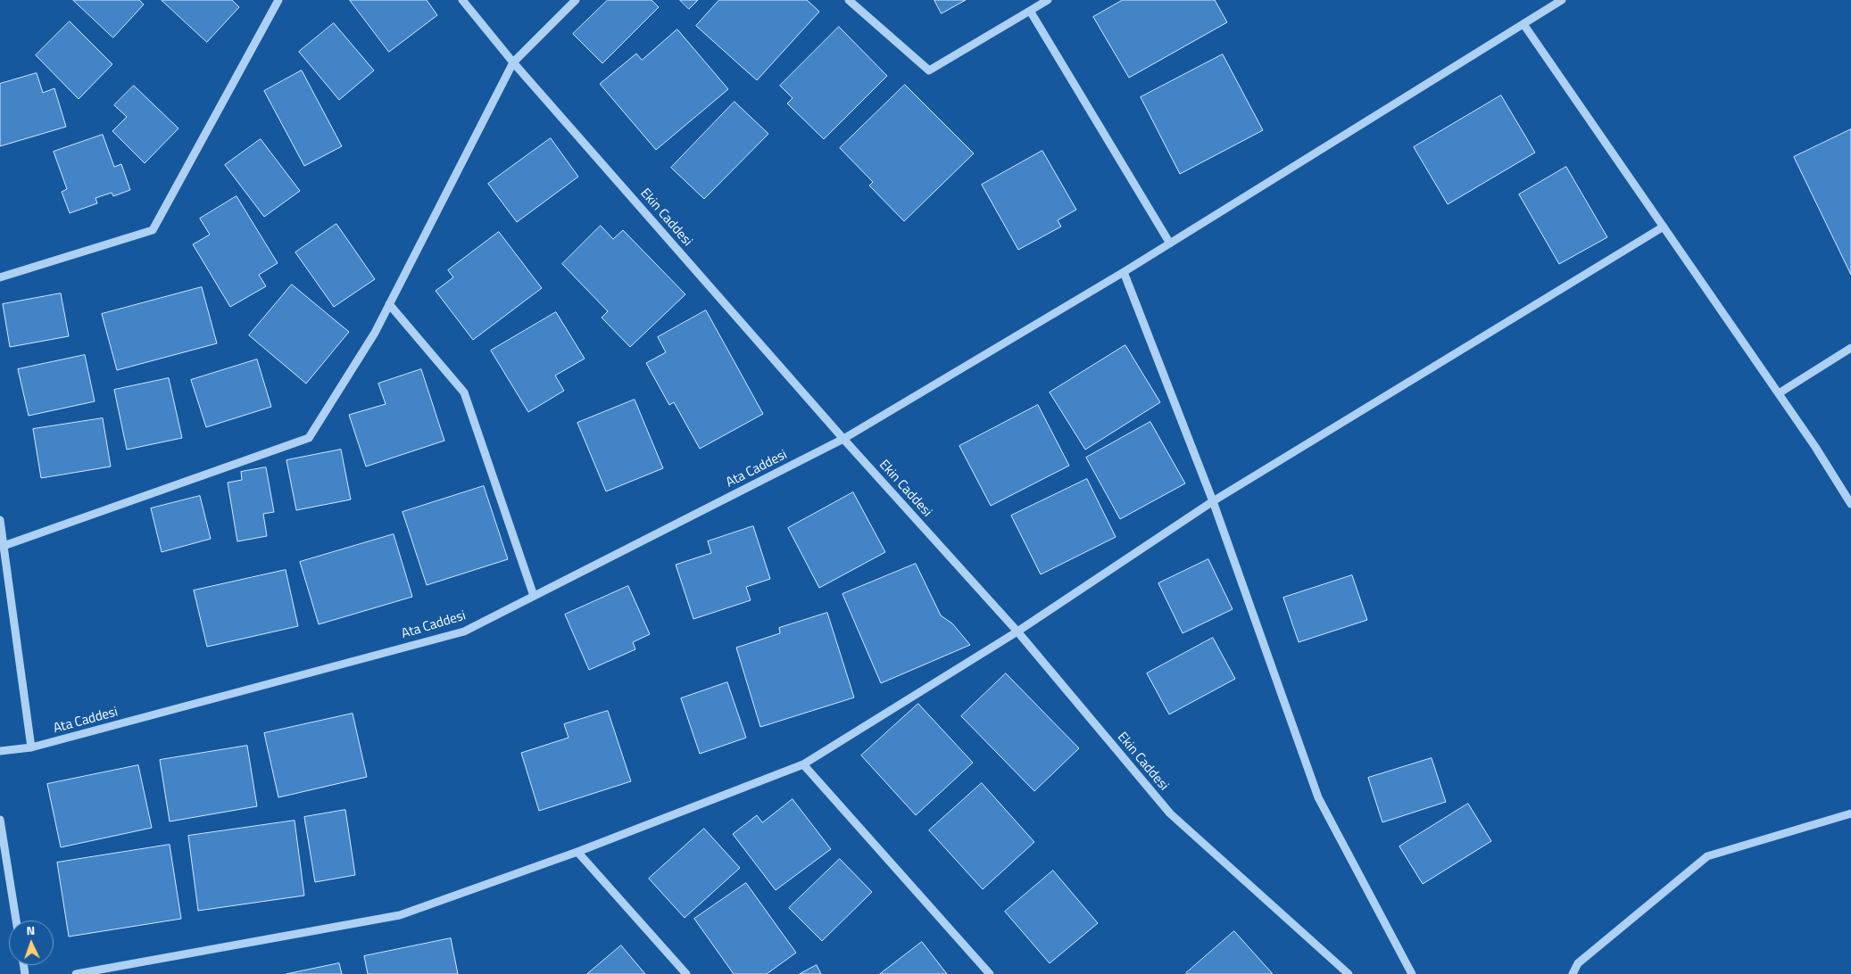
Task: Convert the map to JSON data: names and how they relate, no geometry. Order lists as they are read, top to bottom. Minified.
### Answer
{"streets":{"street":["Ekin Caddesi","Ata Caddesi"]},"crossings":[["Ekin Caddesi","Ata Caddesi"]],"north":"top"}
